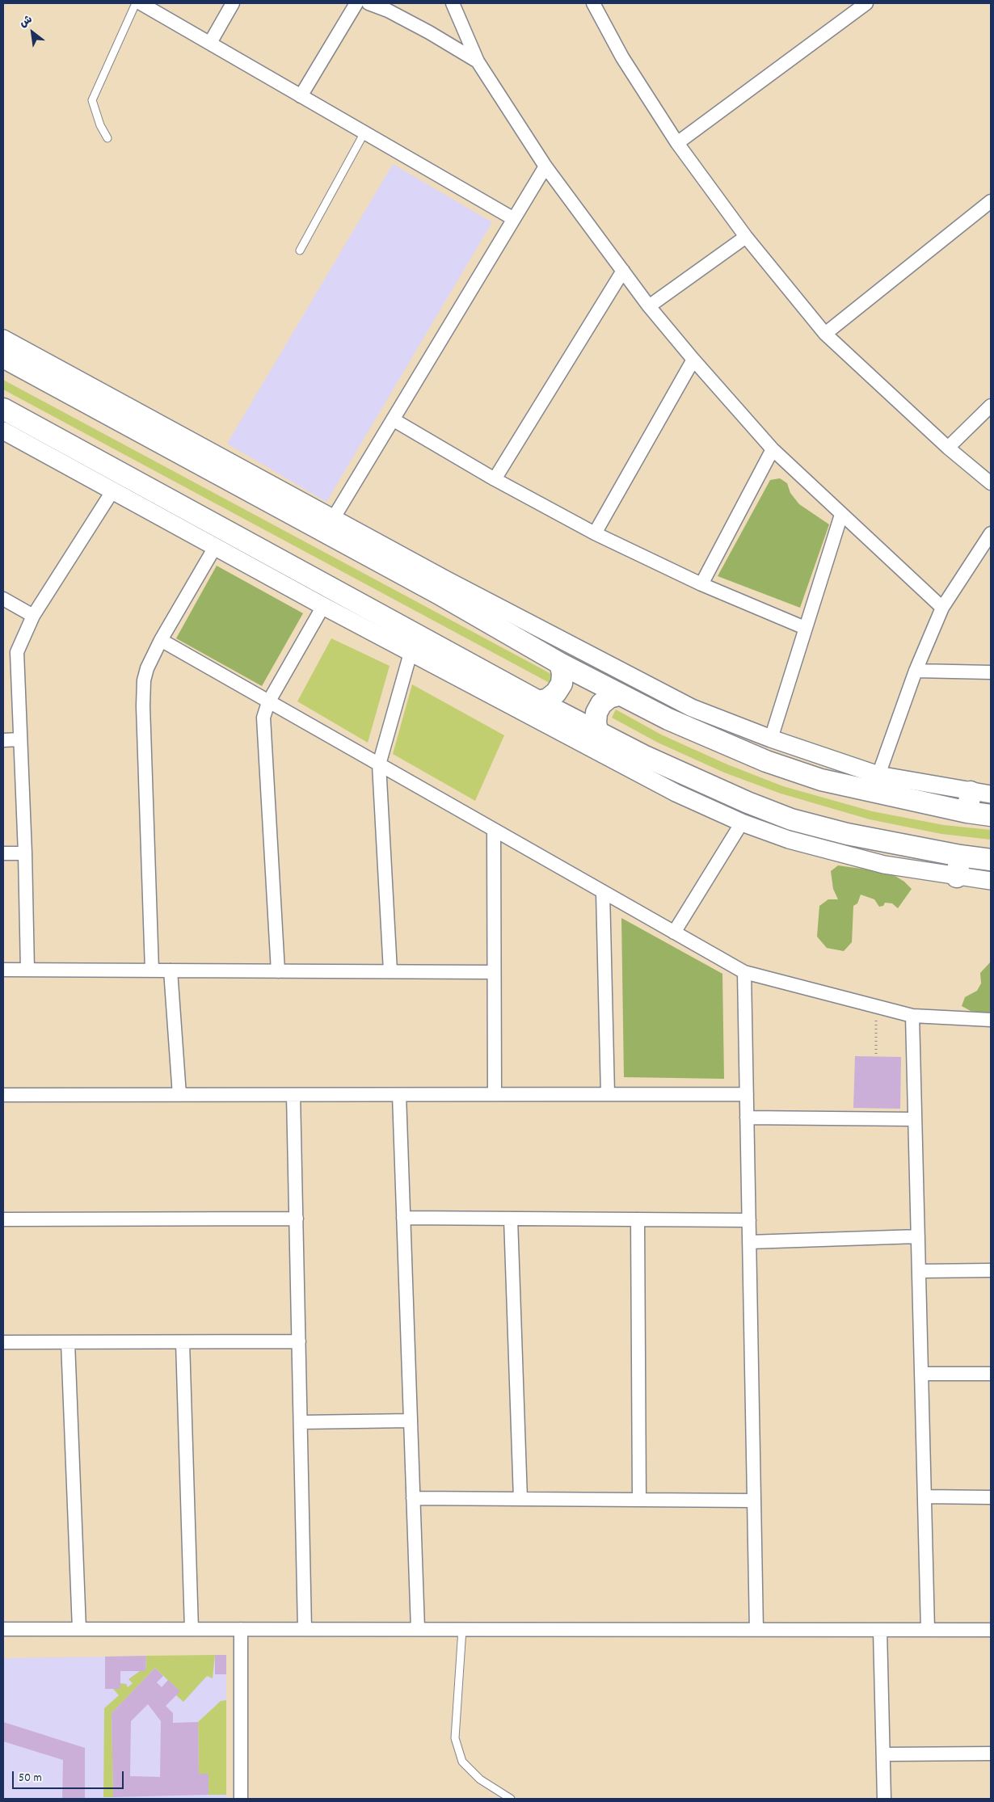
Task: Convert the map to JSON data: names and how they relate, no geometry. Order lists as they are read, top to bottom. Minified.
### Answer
{"scale_bar":"50 m","north":"top left"}
